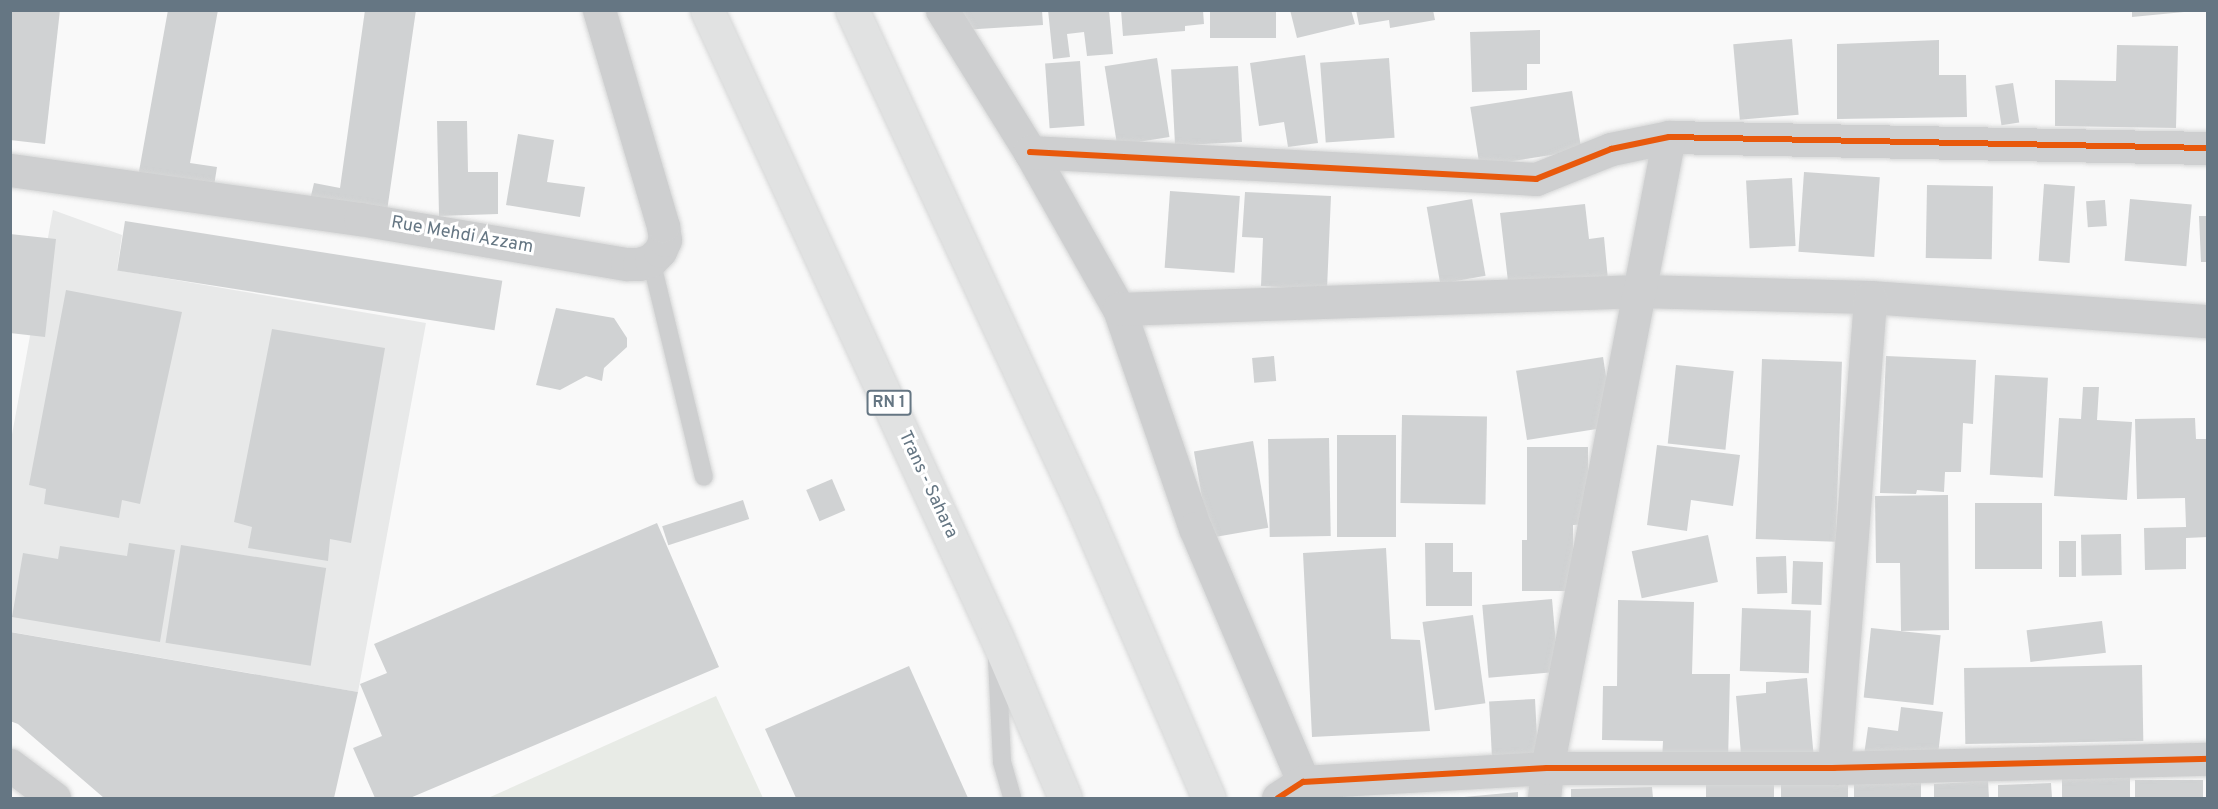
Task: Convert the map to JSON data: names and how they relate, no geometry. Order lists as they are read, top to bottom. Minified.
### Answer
{"streets":{"highway":["RN 1","Trans - Sahara"],"street":["Rue Mehdi Azzam"]}}
